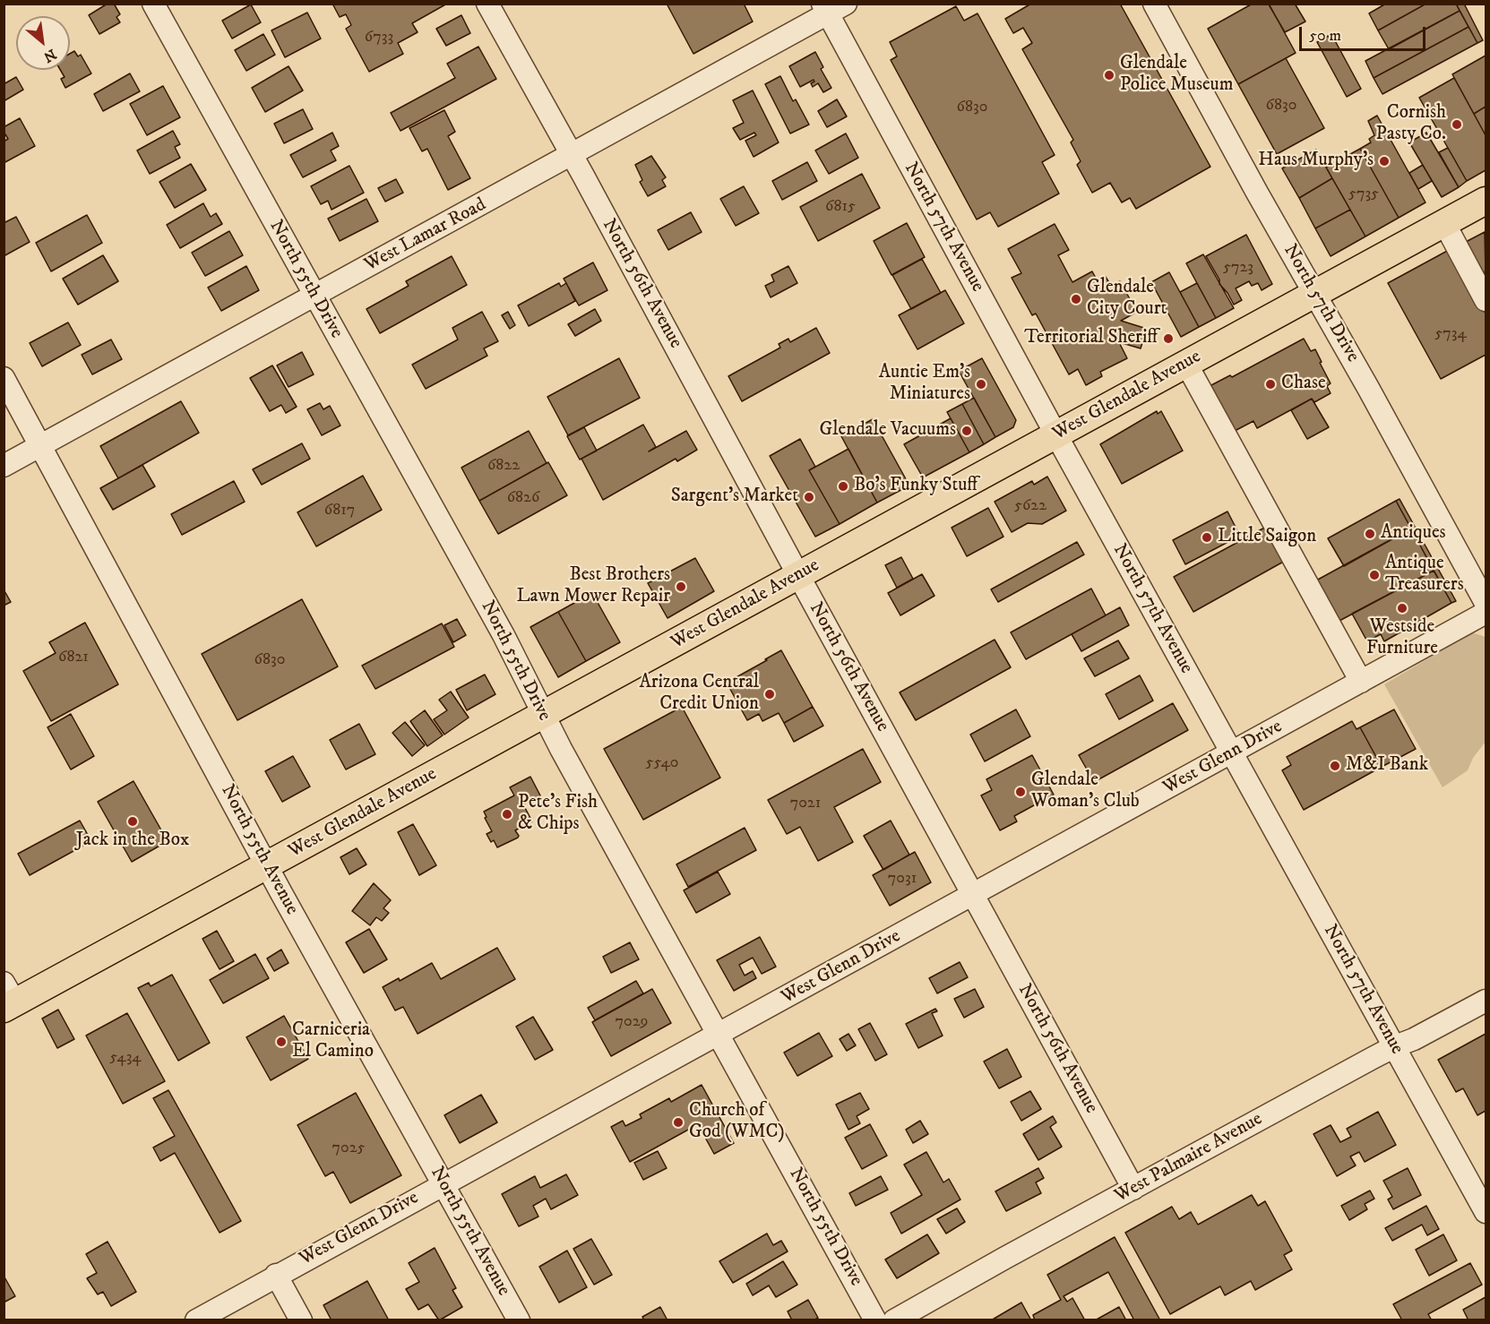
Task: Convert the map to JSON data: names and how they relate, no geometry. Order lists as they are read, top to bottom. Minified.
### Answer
{"streets":{"main road":["West Glendale Avenue"],"street":["North 57th Avenue","West Lamar Road","North 55th Drive","North 56th Avenue","North 57th Drive","West Glenn Drive","North 55th Avenue","West Palmaire Avenue"]},"crossings":[["North 57th Avenue","West Lamar Road"],["North 57th Avenue","West Glendale Avenue"],["North 57th Avenue","West Glenn Drive"],["North 57th Avenue","West Palmaire Avenue"],["West Lamar Road","North 55th Drive"],["West Lamar Road","North 56th Avenue"],["West Lamar Road","North 55th Avenue"],["North 55th Drive","West Glendale Avenue"],["North 55th Drive","West Glenn Drive"],["North 56th Avenue","West Glendale Avenue"],["North 56th Avenue","West Glenn Drive"],["North 56th Avenue","West Palmaire Avenue"],["North 57th Drive","West Glendale Avenue"],["West Glendale Avenue","North 55th Avenue"],["West Glenn Drive","North 55th Avenue"]],"places":["Glendale Police Museum","Cornish Pasty Co.","Haus Murphy's","Glendale City Court","Territorial Sheriff","Auntie Em's Miniatures","Chase","Glendale Vacuums","Bo's Funky Stuff","Sargent's Market","Antiques","Little Saigon","Antique Treasurers","Best Brothers Lawn Mower Repair","Westside Furniture","Arizona Central Credit Union","M&I Bank","Glendale Woman's Club","Pete's Fish & Chips","Jack in the Box","Carniceria El Camino","Church of God (WMC)"],"house_numbers":["6733","6830","6830","5735","6815","5723","5734","6822","6826","5622","6817","6821","6830","5540","7021","7031","7029","5434","7025"],"scale_bar":"50 m","north":"bottom right"}
